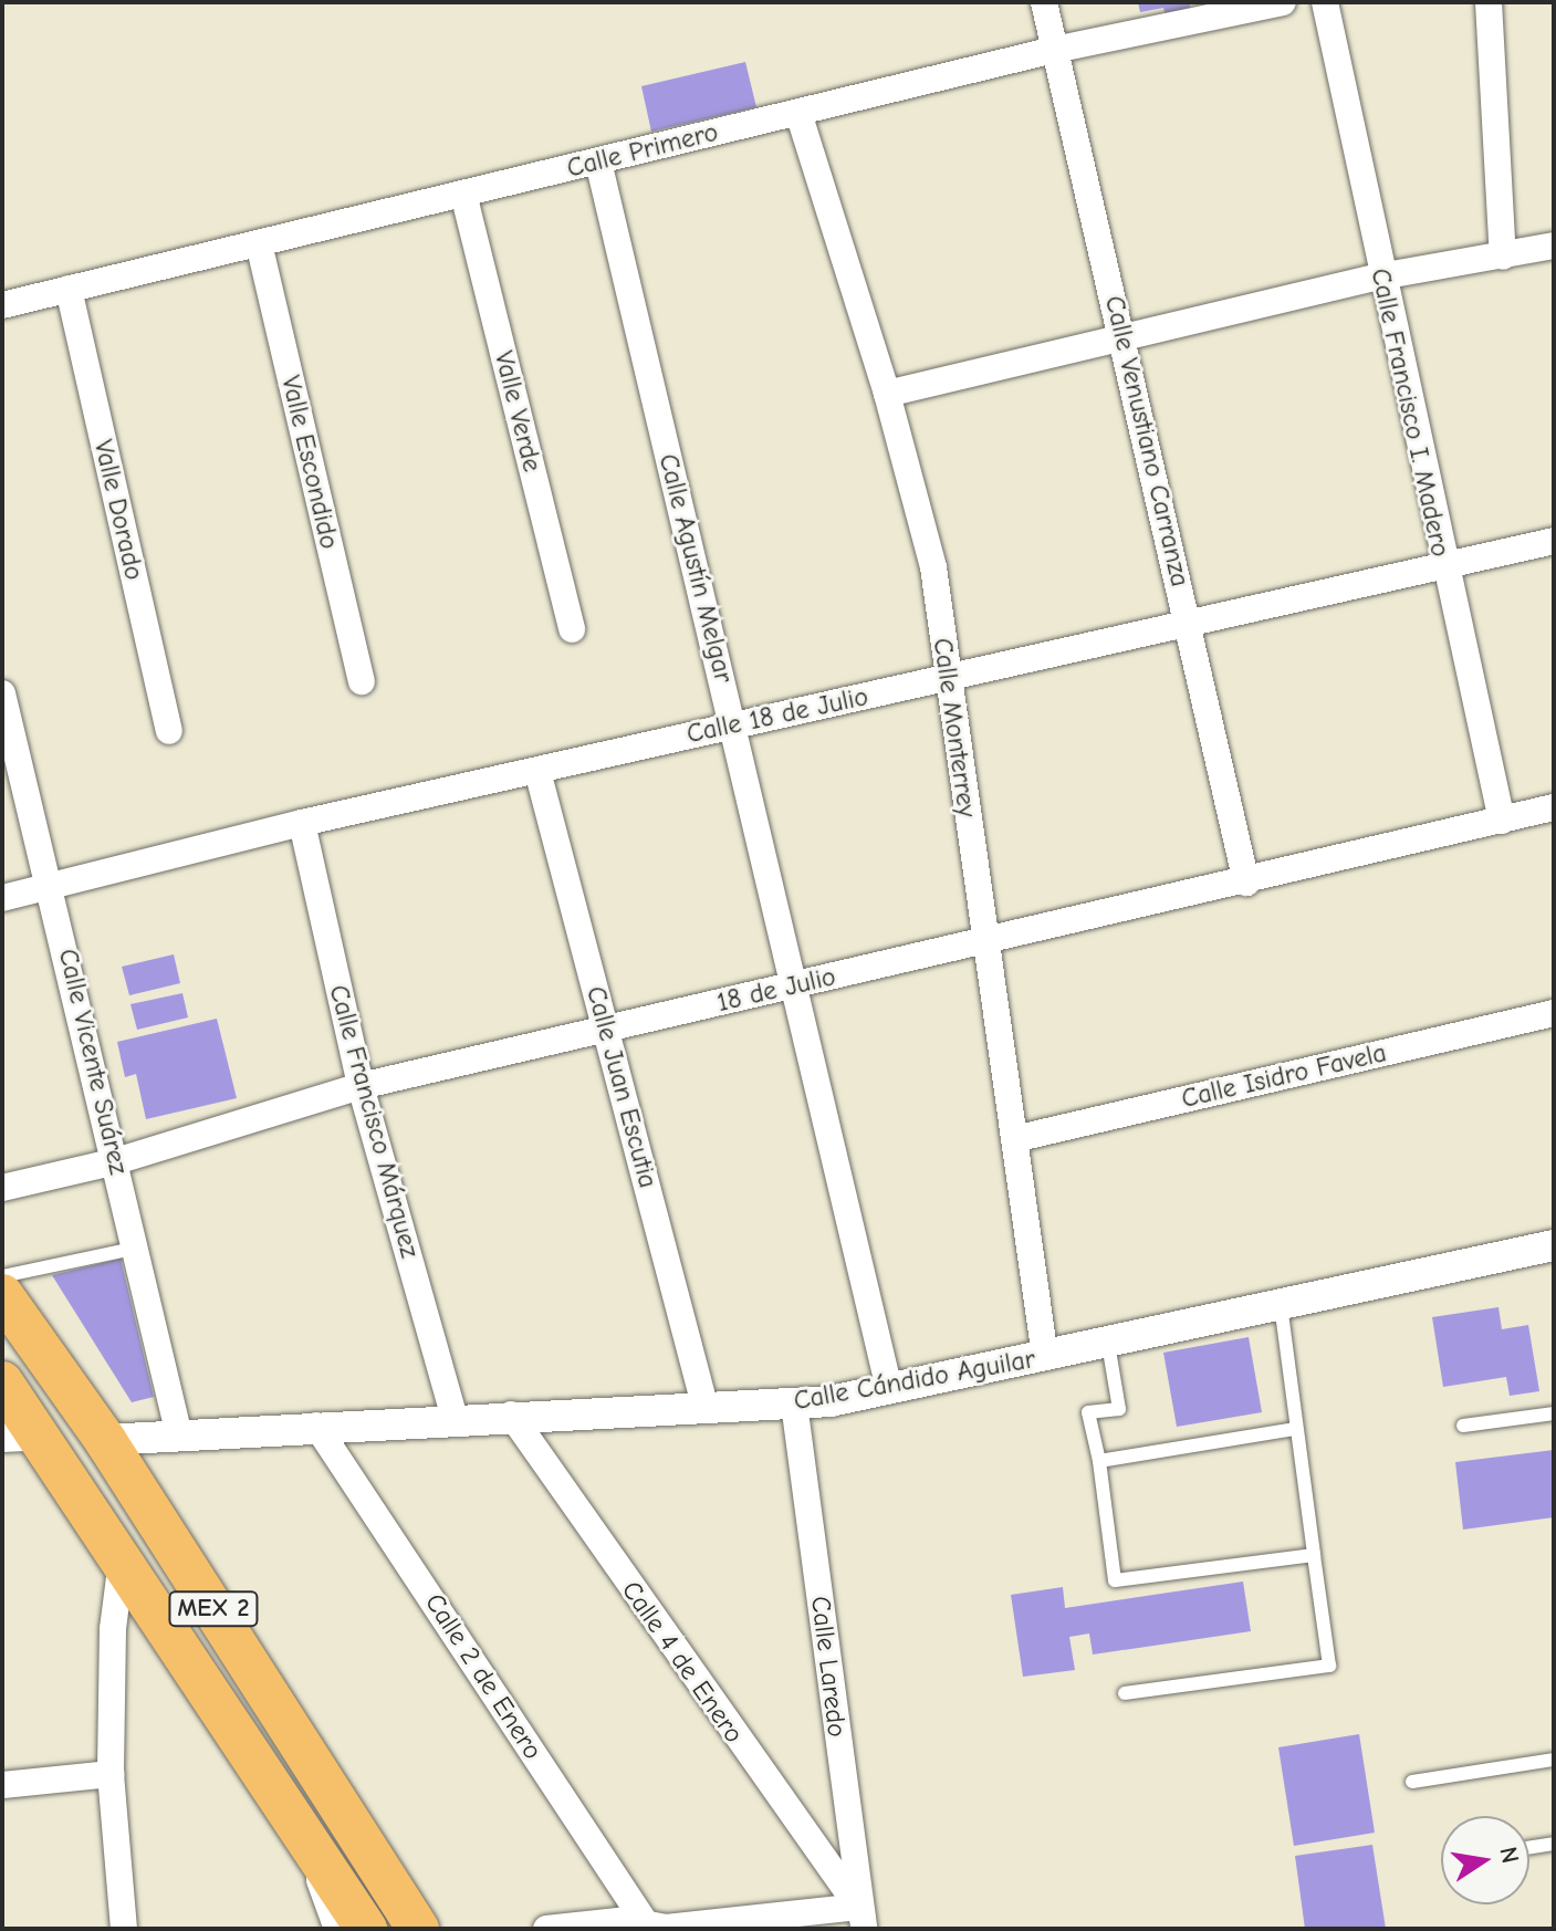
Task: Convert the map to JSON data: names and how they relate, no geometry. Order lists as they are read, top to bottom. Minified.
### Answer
{"streets":{"highway":["MEX 2"],"street":["Calle Primero","Valle Verde","Calle Francisco I. Madero","Calle Venustiano Carranza","Valle Escondido","Valle Dorado","Calle Agustín Melgar","Calle 18 de Julio","Calle Monterrey","18 de Julio","Calle Vicente Suárez","Calle Isidro Favela","Calle Juan Escutia","Calle Francisco Márquez","Calle Cándido Aguilar","Calle 4 de Enero","Calle Laredo","Calle 2 de Enero"]},"crossings":[["Calle Primero","Valle Verde"],["Calle Primero","Calle Venustiano Carranza"],["Calle Primero","Valle Escondido"],["Calle Primero","Valle Dorado"],["Calle Primero","Calle Agustín Melgar"],["Calle Primero","Calle Monterrey"],["Calle Francisco I. Madero","Calle 18 de Julio"],["Calle Francisco I. Madero","18 de Julio"],["Calle Venustiano Carranza","Calle 18 de Julio"],["Calle Venustiano Carranza","18 de Julio"],["Calle Agustín Melgar","Calle 18 de Julio"],["Calle Agustín Melgar","18 de Julio"],["Calle Agustín Melgar","Calle Cándido Aguilar"],["Calle 18 de Julio","Calle Monterrey"],["Calle 18 de Julio","Calle Vicente Suárez"],["Calle 18 de Julio","Calle Juan Escutia"],["Calle 18 de Julio","Calle Francisco Márquez"],["Calle Monterrey","18 de Julio"],["Calle Monterrey","Calle Isidro Favela"],["Calle Monterrey","Calle Cándido Aguilar"],["18 de Julio","Calle Vicente Suárez"],["18 de Julio","Calle Juan Escutia"],["18 de Julio","Calle Francisco Márquez"],["Calle Vicente Suárez","Calle Cándido Aguilar"],["Calle Juan Escutia","Calle Cándido Aguilar"],["Calle Francisco Márquez","Calle Cándido Aguilar"],["Calle Cándido Aguilar","MEX 2"],["Calle Cándido Aguilar","Calle 4 de Enero"],["Calle Cándido Aguilar","Calle Laredo"],["Calle Cándido Aguilar","Calle 2 de Enero"],["Calle 4 de Enero","Calle Laredo"]],"north":"right"}
